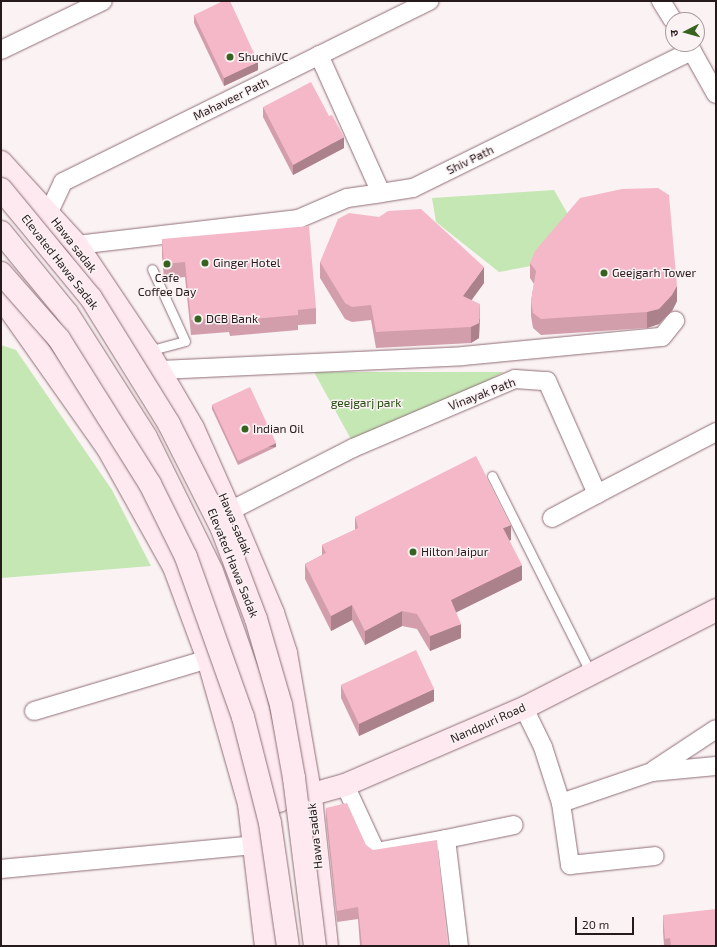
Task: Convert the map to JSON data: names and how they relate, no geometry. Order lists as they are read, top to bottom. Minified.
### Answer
{"streets":{"main road":["Hawa sadak","Elevated Hawa Sadak","Nandpuri Road"],"street":["Mahaveer Path","Shiv Path","Vinayak Path"]},"crossings":[["Mahaveer Path","Hawa sadak"],["Shiv Path","Hawa sadak"],["Hawa sadak","Vinayak Path"],["Hawa sadak","Nandpuri Road"]],"parks":["geejgarj park"],"places":["ShuchiVC","Ginger Hotel","Cafe Coffee Day","Geejgarh Tower","DCB Bank","Indian Oil","Hilton Jaipur"],"scale_bar":"20 m","north":"left"}
